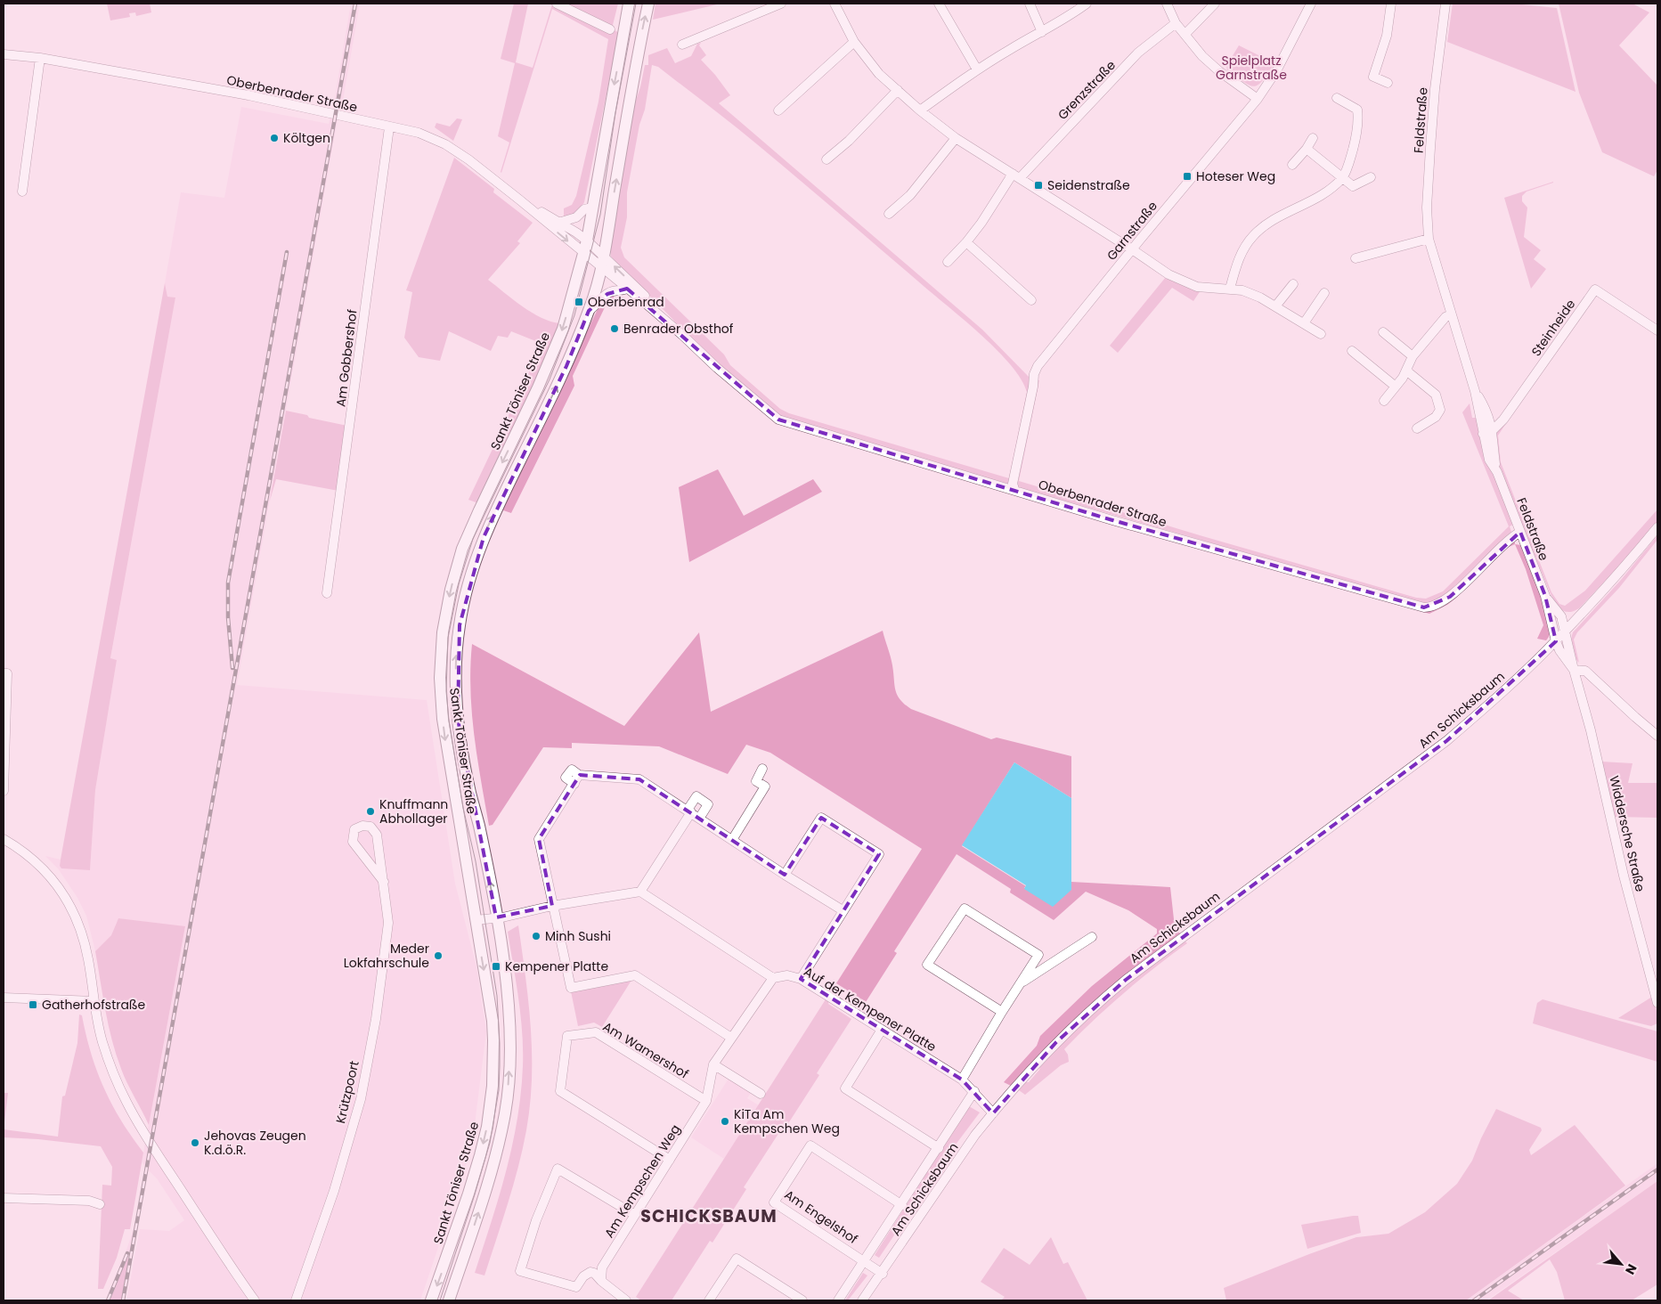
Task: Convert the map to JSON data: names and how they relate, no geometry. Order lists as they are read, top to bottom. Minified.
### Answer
{"streets":{"main road":["Sankt Töniser Straße"],"street":["Grenzstraße","Oberbenrader Straße","Feldstraße","Garnstraße","Steinheide","Am Gobbershof","Am Schicksbaum","Widdersche Straße","Auf der Kempener Platte","Am Wamershof","Krützpoort","Am Kempschen Weg","Am Engelshof"]},"crossings":[["Oberbenrader Straße","Feldstraße"],["Oberbenrader Straße","Garnstraße"],["Oberbenrader Straße","Am Gobbershof"],["Oberbenrader Straße","Sankt Töniser Straße"],["Feldstraße","Steinheide"],["Feldstraße","Am Schicksbaum"],["Feldstraße","Widdersche Straße"],["Am Schicksbaum","Auf der Kempener Platte"],["Am Schicksbaum","Am Engelshof"],["Auf der Kempener Platte","Am Kempschen Weg"],["Am Wamershof","Am Kempschen Weg"]],"districts":["SCHICKSBAUM"],"parks":["Spielplatz Garnstraße"],"places":{"other":["Költgen","Benrader Obsthof","Knuffmann Abhollager","Minh Sushi","Meder Lokfahrschule","KiTa Am Kempschen Weg","Jehovas Zeugen K.d.ö.R."],"transit":["Hoteser Weg","Seidenstraße","Oberbenrad","Kempener Platte","Gatherhofstraße"]},"north":"bottom right"}
